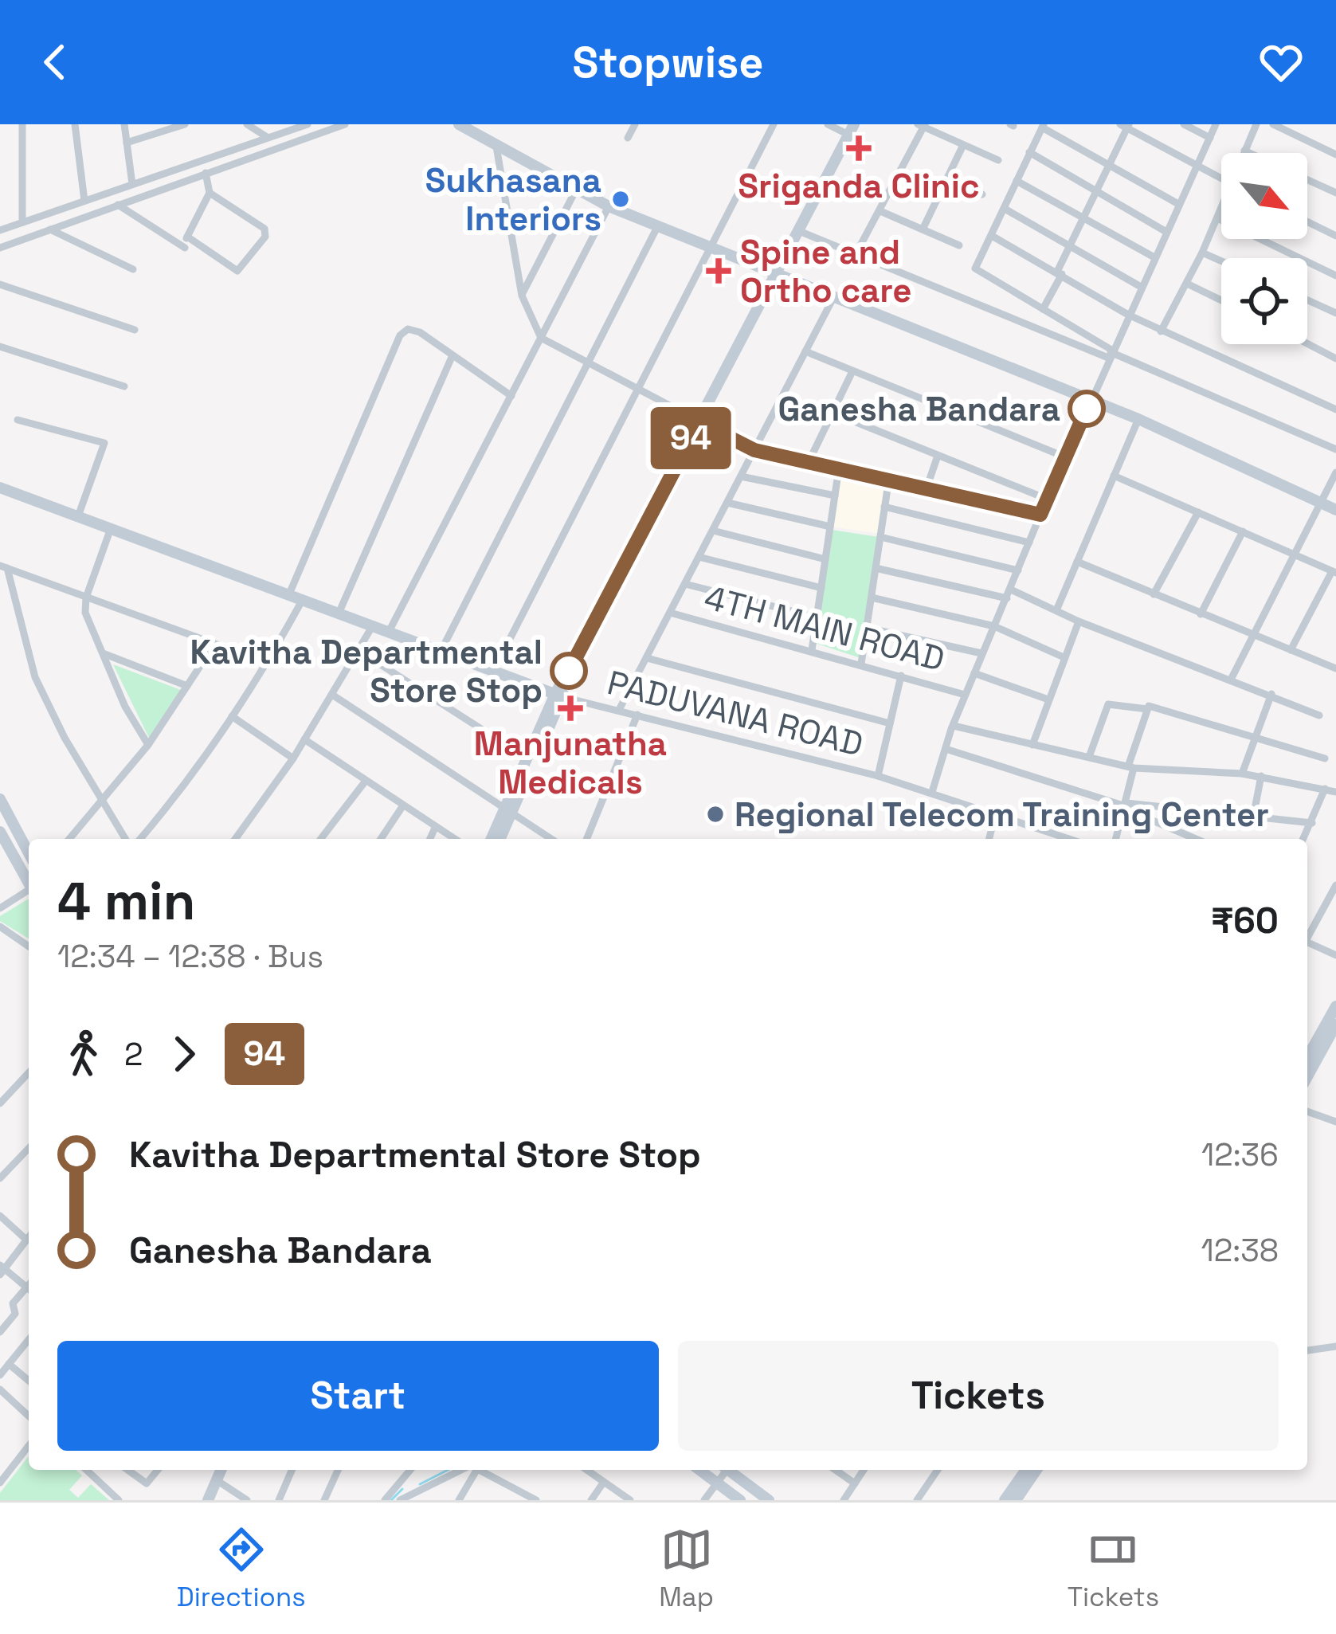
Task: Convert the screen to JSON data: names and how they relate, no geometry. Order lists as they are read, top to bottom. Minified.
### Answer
{"streets":{"street":["4TH MAIN ROAD","PADUVANA ROAD"]},"places":{"health":["Sriganda Clinic","Spine and Ortho care","Manjunatha Medicals"],"other":["Sukhasana Interiors","Ganesha Bandara","Kavitha Departmental Store Stop","Regional Telecom Training Center"]},"lines":["bus line 94"],"north":"bottom right","page":{"header":"Stopwise","on_map":"94","heading":["4 min","12:34 – 12:38 · Bus","₹60"],"legs":["2","94"],"list":[{"name":"Kavitha Departmental Store Stop","value":"12:36"},{"name":"Ganesha Bandara","value":"12:38"}],"buttons":["Start","Tickets"],"tabs":["Directions","Map","Tickets"]}}
